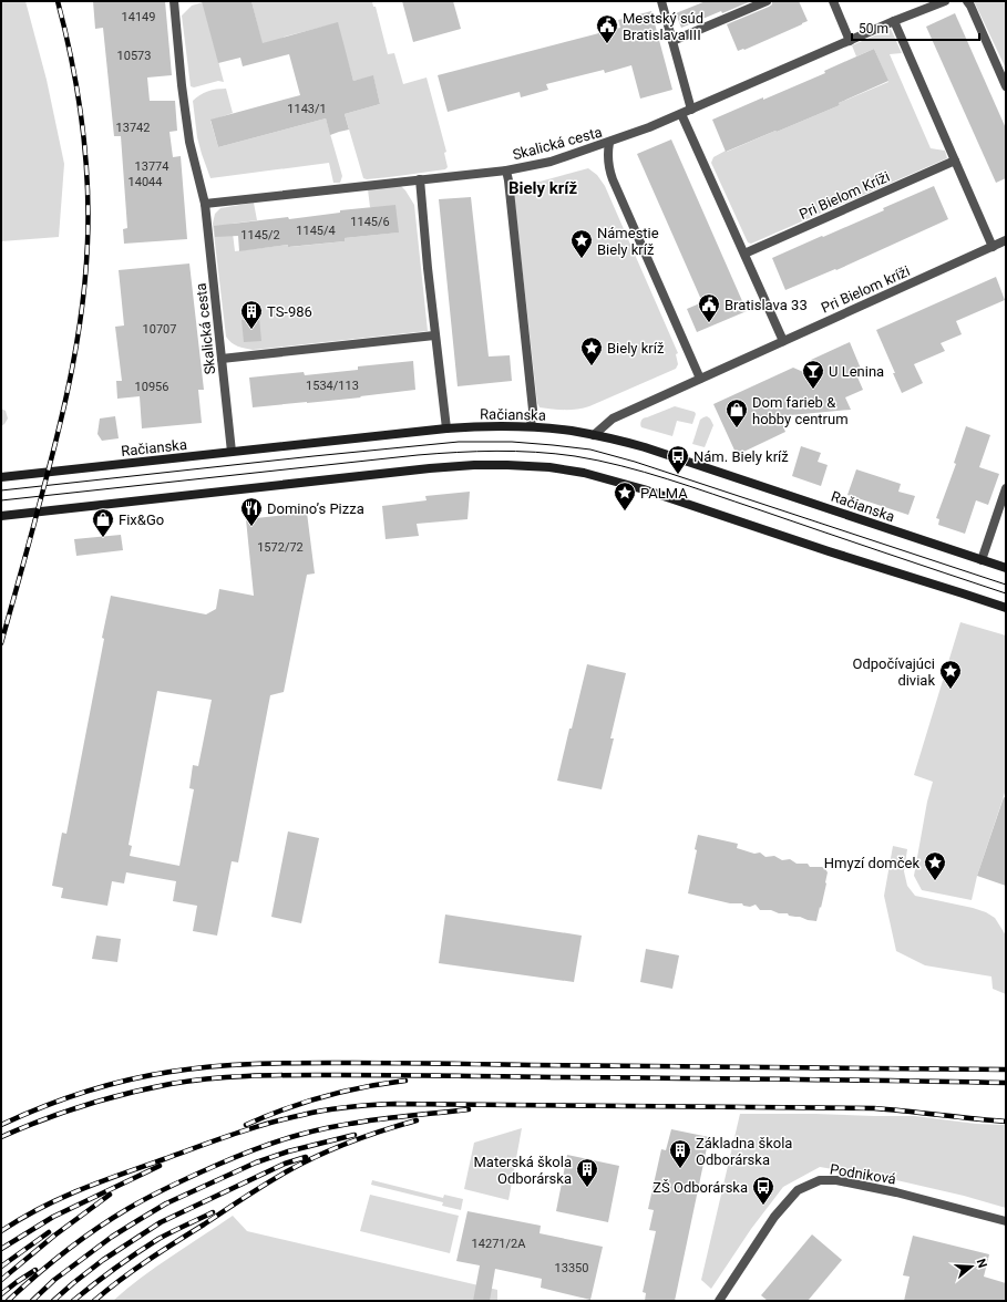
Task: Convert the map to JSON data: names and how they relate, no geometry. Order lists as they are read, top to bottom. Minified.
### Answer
{"streets":{"main road":["Račianska"],"street":["Skalická cesta","Pri Bielom Kríži","Pri Bielom kríži","Podniková"]},"crossings":[["Skalická cesta","Račianska"]],"districts":["Biely kríž"],"places":{"public building":["Mestský súd Bratislava III","Bratislava 33"],"place":["Námestie Biely kríž","Biely kríž","PALMA","Odpočívajúci diviak","Hmyzí domček"],"building":["TS-986","Základna škola Odborárska","Materská škola Odborárska"],"bar":["U Lenina"],"shop":["Dom farieb & hobby centrum","Fix&Go"],"bus stop":["Nám. Biely kríž","ZŠ Odborárska"],"restaurant":["Domino’s Pizza"]},"house_numbers":["14149","10573","1143/1","13742","13774","14044","1145/6","1145/4","1145/2","10707","1534/113","10956","1572/72","14271/2A","13350"],"scale_bar":"50 m","north":"right"}
